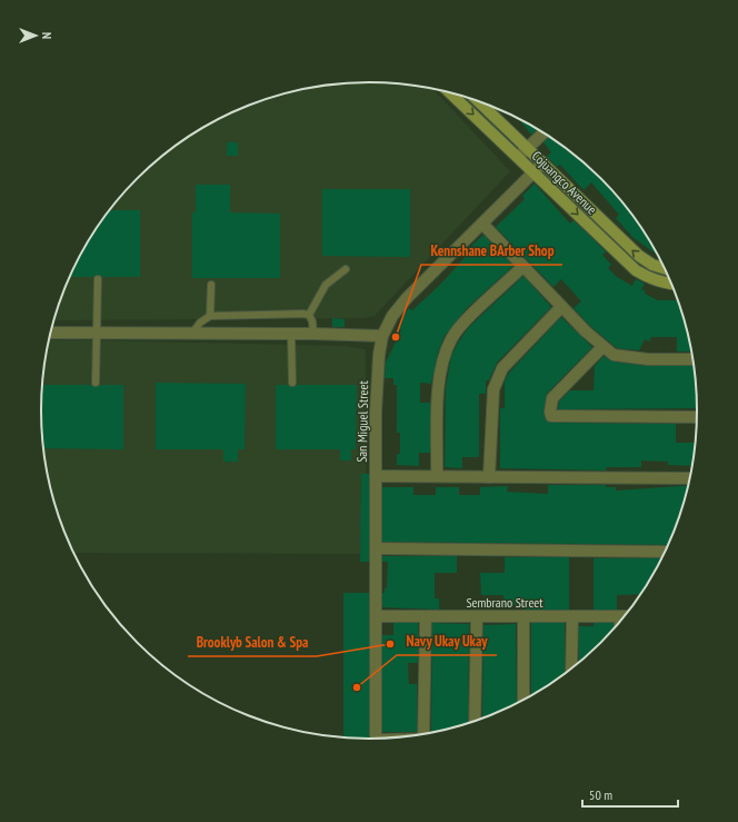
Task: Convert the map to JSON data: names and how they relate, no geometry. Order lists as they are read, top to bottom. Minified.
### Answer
{"streets":{"main road":["Cojuangco Avenue"],"street":["San Miguel Street","Sembrano Street"]},"crossings":[["Cojuangco Avenue","San Miguel Street"],["San Miguel Street","Sembrano Street"]],"places":["Kennshane BArber Shop","Brooklyb Salon & Spa","Navy Ukay Ukay"],"scale_bar":"50 m","north":"right"}
